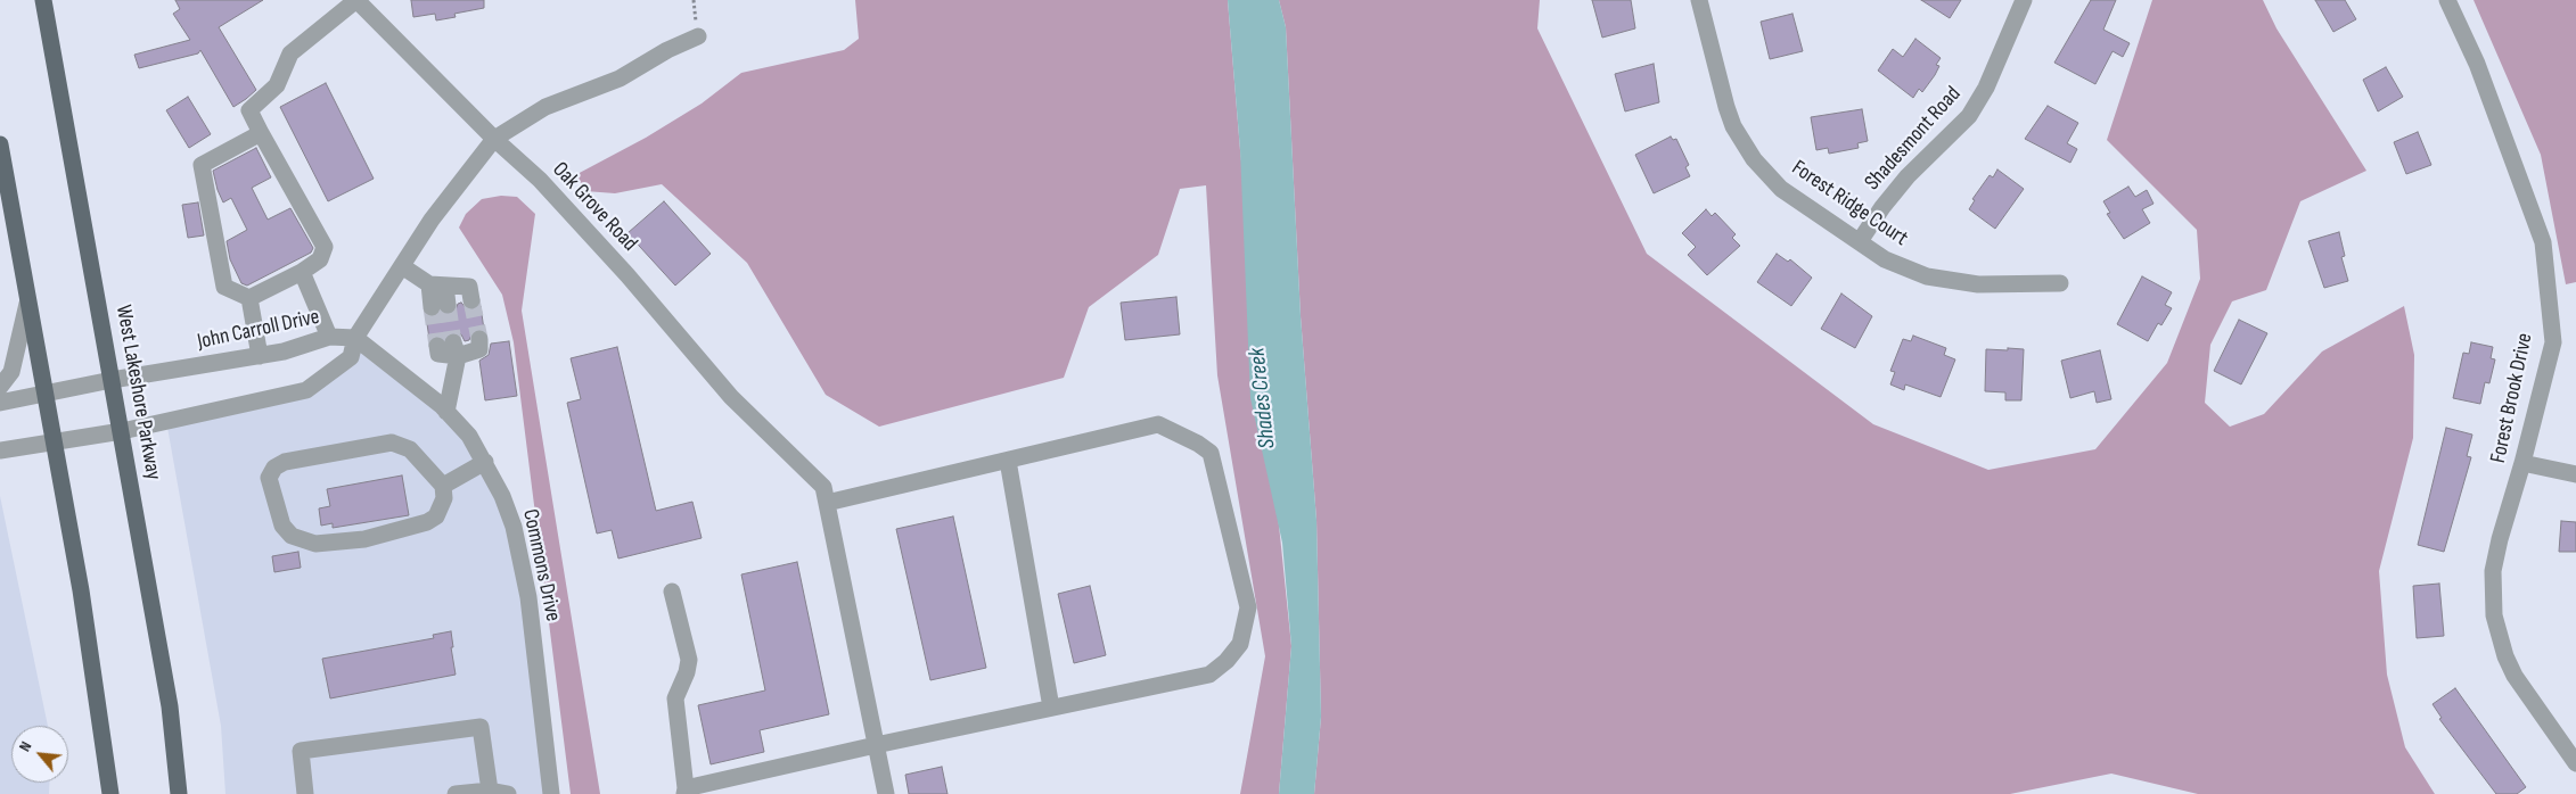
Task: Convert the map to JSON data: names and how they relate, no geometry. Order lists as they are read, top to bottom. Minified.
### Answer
{"streets":{"main road":["West Lakeshore Parkway"],"street":["Shadesmont Road","Forest Ridge Court","Oak Grove Road","John Carroll Drive","Forest Brook Drive","Commons Drive"]},"crossings":[["Shadesmont Road","Forest Ridge Court"],["John Carroll Drive","West Lakeshore Parkway"],["John Carroll Drive","Commons Drive"]],"water":["Shades Creek"],"north":"top left"}
